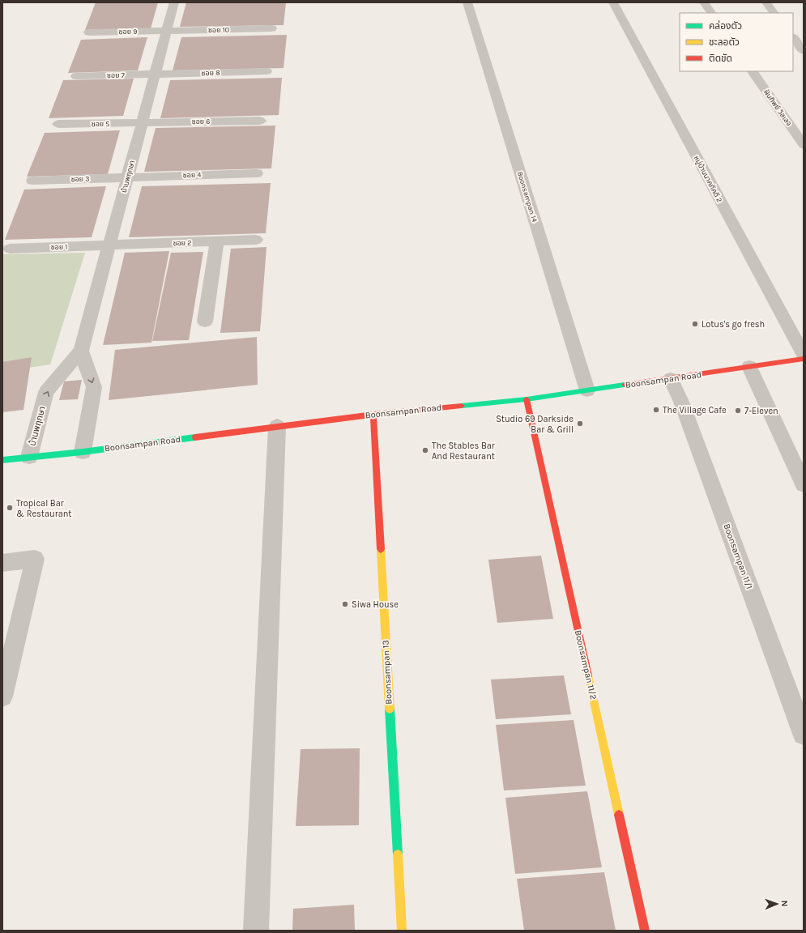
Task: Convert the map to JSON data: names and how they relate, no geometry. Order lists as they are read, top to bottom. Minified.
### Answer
{"streets":{"street":["ซอย 10","ซอย 9","ซอย 8","ซอย 7","ฝันทิพย์ วิลเลจ","ซอย 6","ซอย 5","ซอย 4","บ้านพฤกษา","ซอย 3","หมู่บ้านนาคภัคดี 2","Boonsampan 14","ซอย 2","ซอย 1","Boonsampan Road","Boonsampan 11/1","Boonsampan 11/2","Boonsampan 13"]},"crossings":[["ซอย 10","ซอย 9"],["ซอย 10","บ้านพฤกษา"],["ซอย 9","บ้านพฤกษา"],["ซอย 8","ซอย 7"],["ซอย 8","บ้านพฤกษา"],["ซอย 7","บ้านพฤกษา"],["ซอย 6","ซอย 5"],["ซอย 6","บ้านพฤกษา"],["ซอย 5","บ้านพฤกษา"],["ซอย 4","บ้านพฤกษา"],["ซอย 4","ซอย 3"],["บ้านพฤกษา","ซอย 3"],["บ้านพฤกษา","ซอย 2"],["บ้านพฤกษา","ซอย 1"],["บ้านพฤกษา","Boonsampan Road"],["Boonsampan 14","Boonsampan Road"],["ซอย 2","ซอย 1"],["Boonsampan Road","Boonsampan 11/1"],["Boonsampan Road","Boonsampan 11/2"],["Boonsampan Road","Boonsampan 13"]],"places":["Lotus's go fresh","The Village Cafe","7-Eleven","Studio 69 Darkside Bar & Grill","The Stables Bar And Restaurant","Tropical Bar & Restaurant","Siwa House"],"legend":["คล่องตัว","ชะลอตัว","ติดขัด"],"north":"right"}
